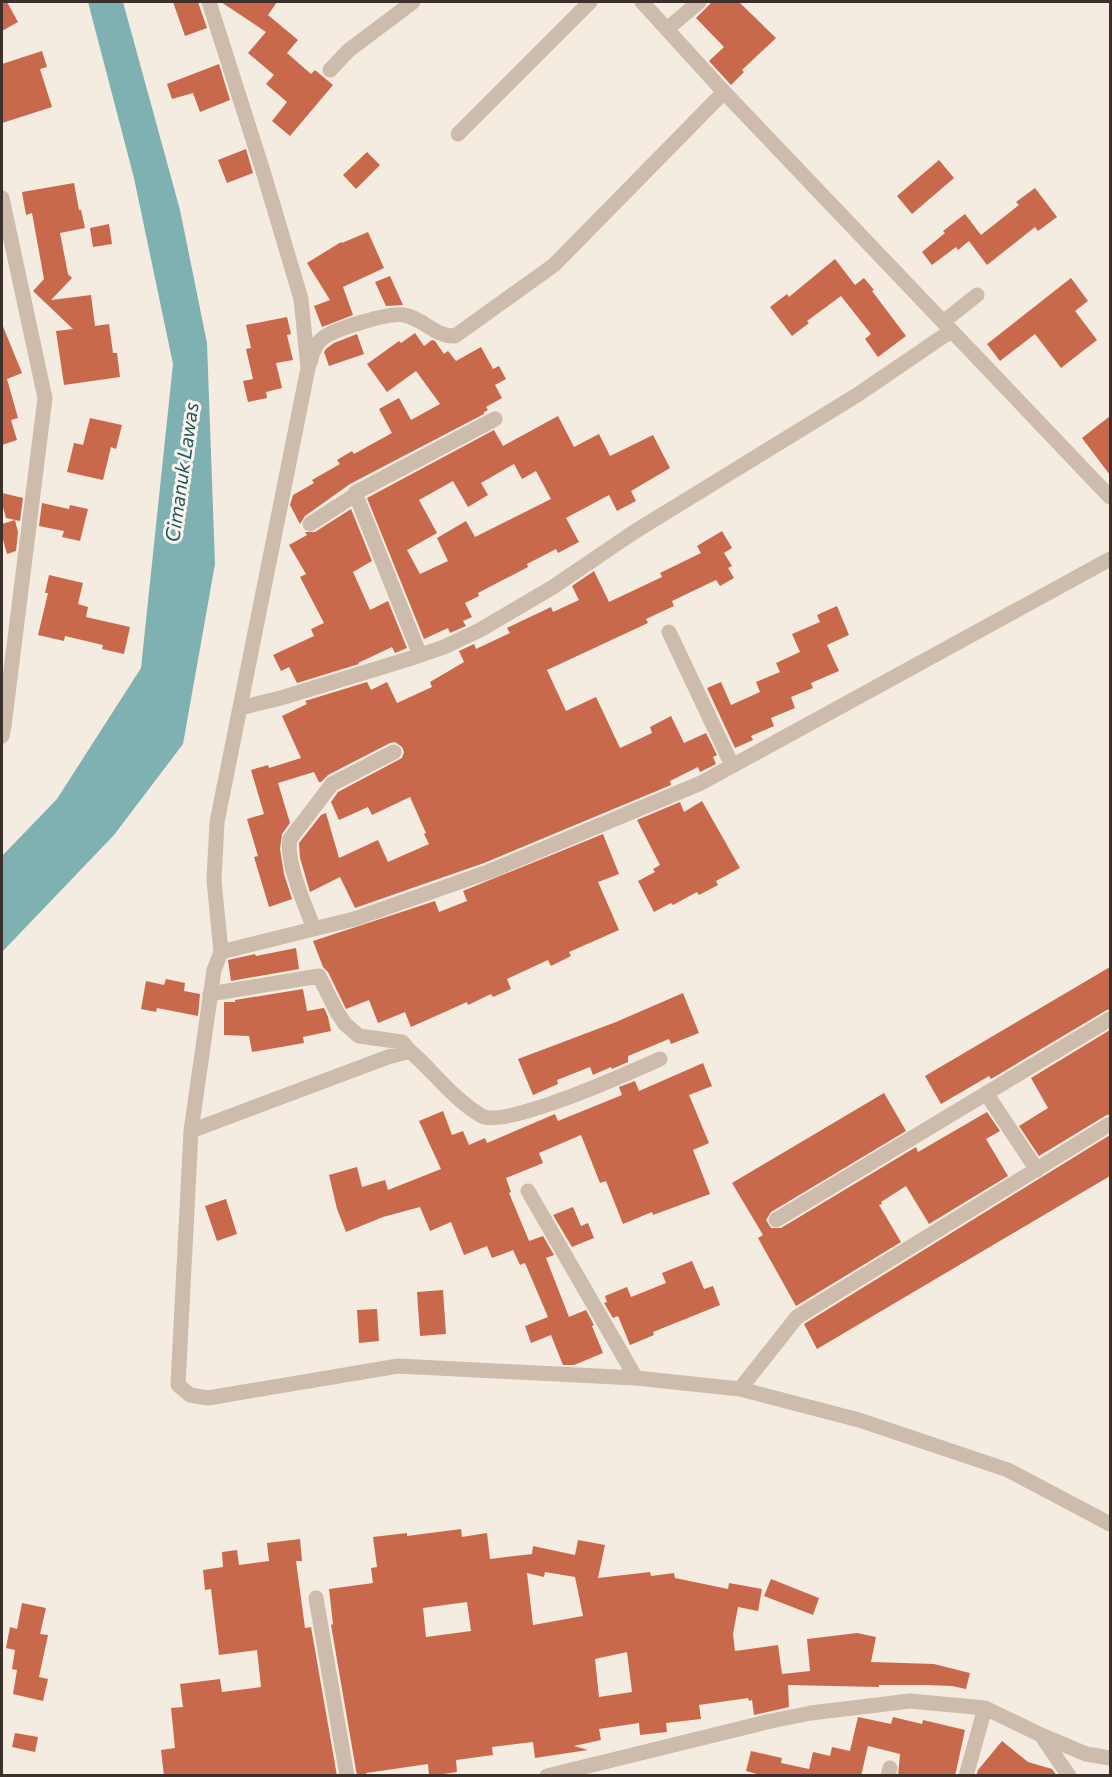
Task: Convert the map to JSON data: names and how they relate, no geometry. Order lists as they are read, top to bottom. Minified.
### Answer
{"water":["Cimanuk Lawas"]}
